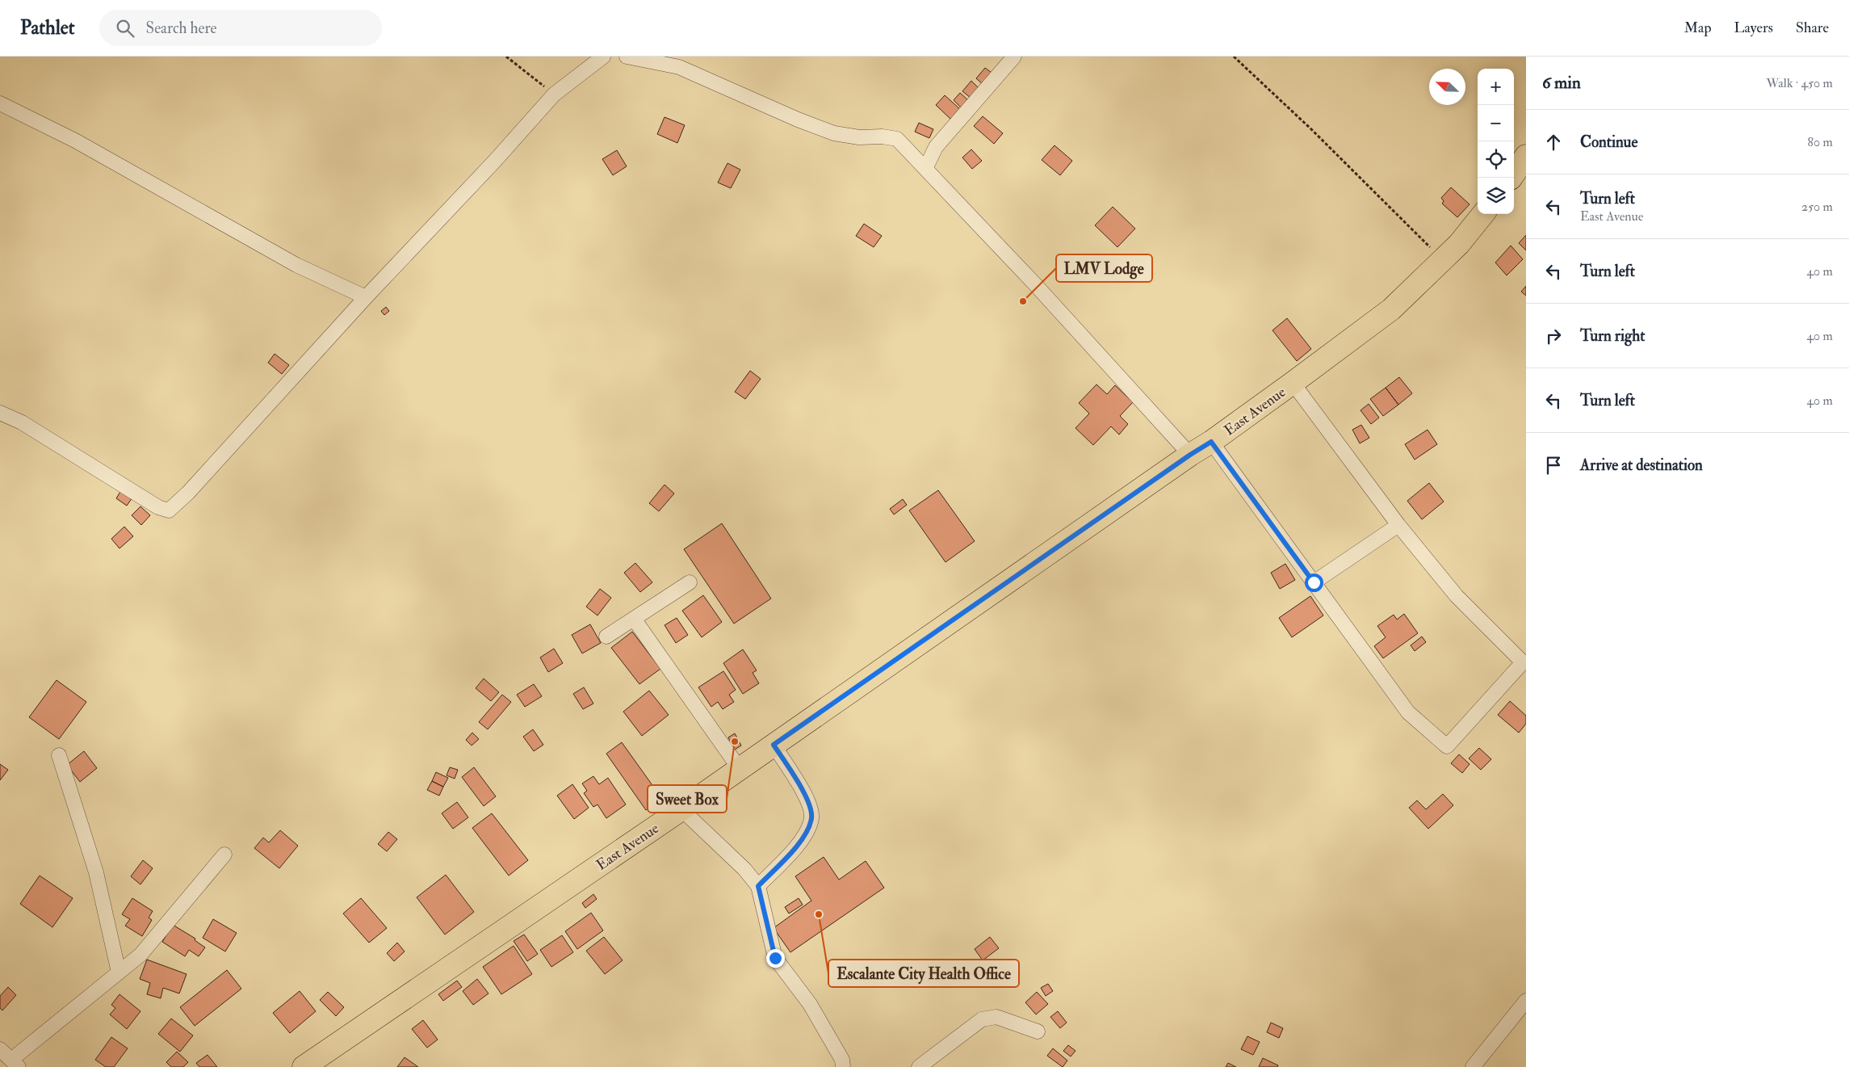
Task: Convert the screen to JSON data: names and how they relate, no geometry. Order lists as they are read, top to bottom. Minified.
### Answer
{"streets":{"main road":["East Avenue"]},"places":["LMV Lodge","Sweet Box","Escalante City Health Office"],"north":"top left","page":{"header":"Pathlet","search":"Search here","nav":["Map","Layers","Share"],"heading":["6 min","Walk · 450 m"],"map_buttons":["+","−"],"list":[["Continue","80 m"],["Turn left","East Avenue","250 m"],["Turn left","40 m"],["Turn right","40 m"],["Turn left","40 m"],"Arrive at destination"]}}
